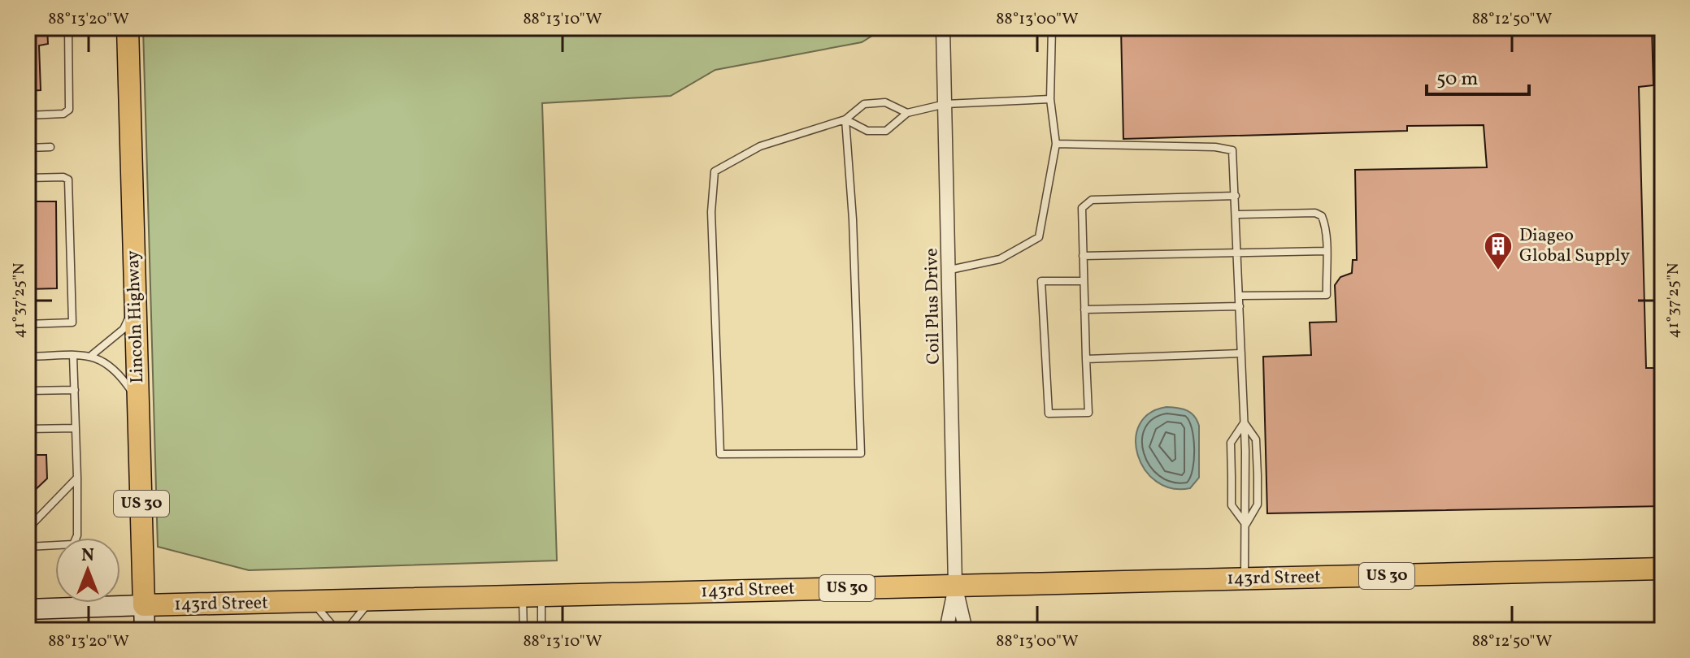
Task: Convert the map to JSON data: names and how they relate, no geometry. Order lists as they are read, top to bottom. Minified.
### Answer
{"streets":{"main road":["Lincoln Highway","US 30","143rd Street"],"street":["Coil Plus Drive"]},"crossings":[["Coil Plus Drive","143rd Street"],["Lincoln Highway","143rd Street"]],"places":{"building":["Diageo Global Supply"]},"scale_bar":"50 m","north":"top","coordinates":["88°13'20\"W","88°13'10\"W","88°13'00\"W","88°12'50\"W","41°37'25\"N"]}
